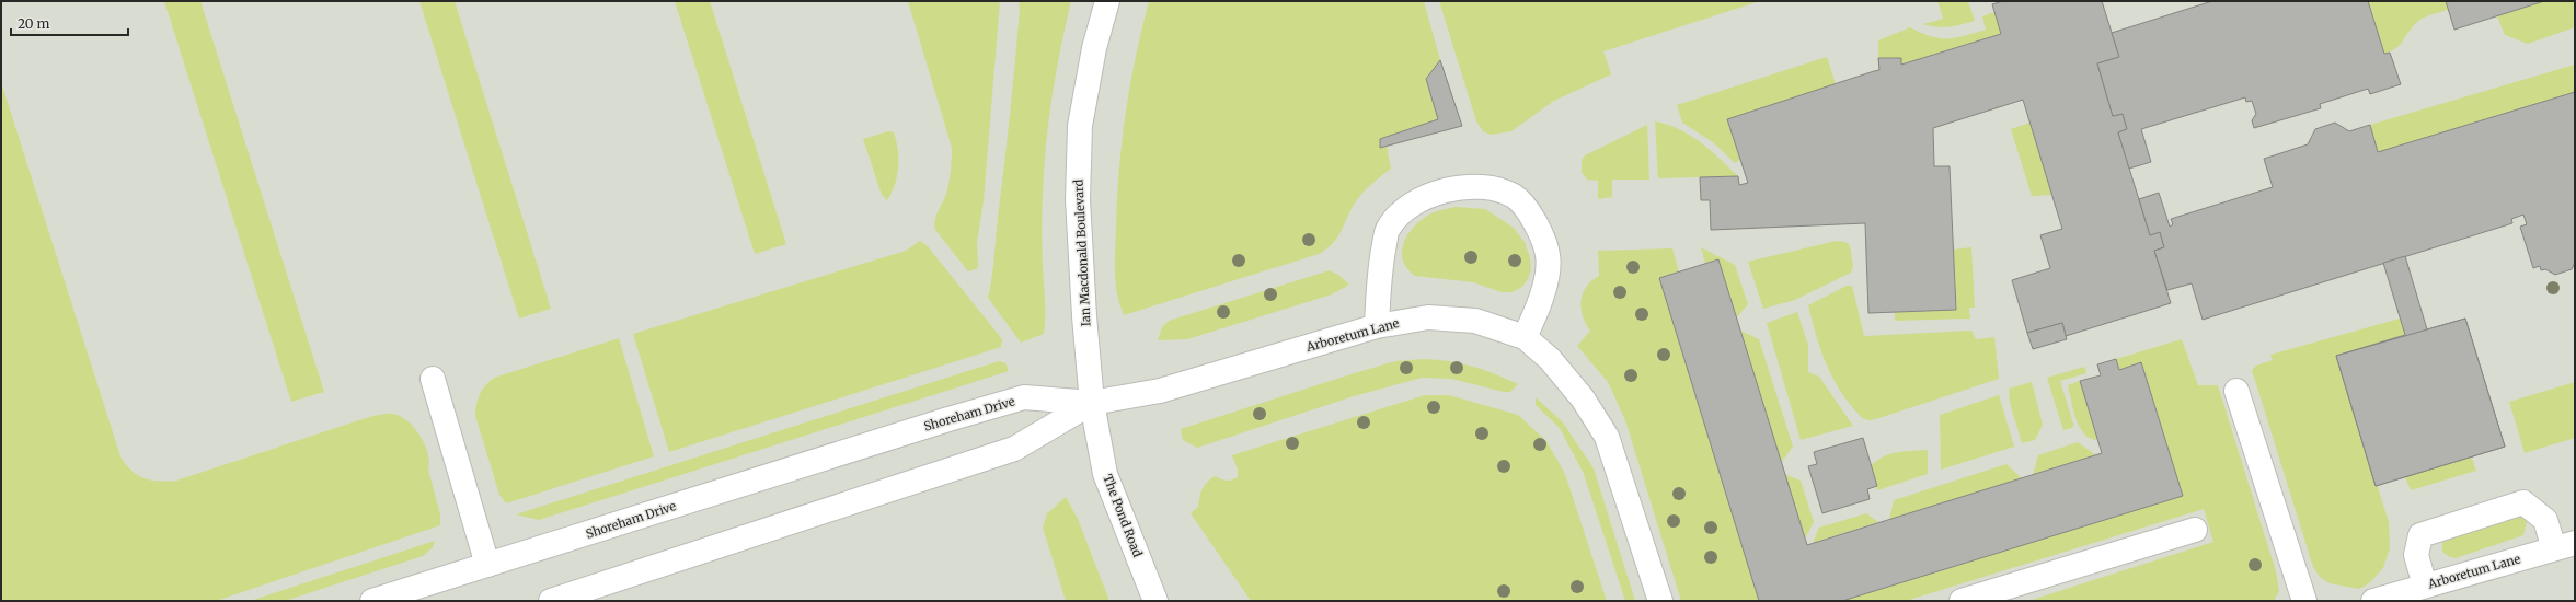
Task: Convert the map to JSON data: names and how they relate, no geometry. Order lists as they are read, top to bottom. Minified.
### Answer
{"streets":{"street":["Ian Macdonald Boulevard","Arboretum Lane","Shoreham Drive","The Pond Road"]},"crossings":[["Ian Macdonald Boulevard","Arboretum Lane"],["Ian Macdonald Boulevard","Shoreham Drive"],["Ian Macdonald Boulevard","The Pond Road"],["Arboretum Lane","Shoreham Drive"],["Arboretum Lane","The Pond Road"],["Shoreham Drive","The Pond Road"]],"scale_bar":"20 m"}
